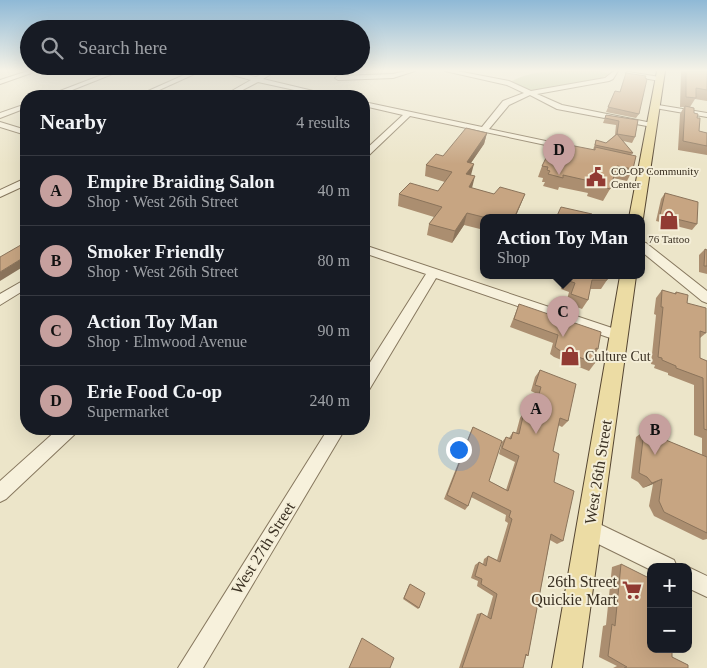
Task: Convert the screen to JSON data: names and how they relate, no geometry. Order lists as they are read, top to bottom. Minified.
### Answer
{"streets":{"main road":["West 26th Street"],"street":["West 27th Street"]},"places":{"public building":["CO-OP Community Center"],"shop":["76 Tattoo","Culture Cut"],"supermarket":["26th Street Quickie Mart"]},"page":{"search":"Search here","heading":["Nearby","4 results"],"pins":["D","C","A","B"],"list":[{"mark":"A","name":"Empire Braiding Salon","note":"Shop · West 26th Street","value":"40 m"},{"mark":"B","name":"Smoker Friendly","note":"Shop · West 26th Street","value":"80 m"},{"mark":"C","name":"Action Toy Man","note":"Shop · Elmwood Avenue","value":"90 m"},{"mark":"D","name":"Erie Food Co-op","note":"Supermarket","value":"240 m"}],"popup":["Action Toy Man","Shop"],"map_buttons":["+","−"]}}
